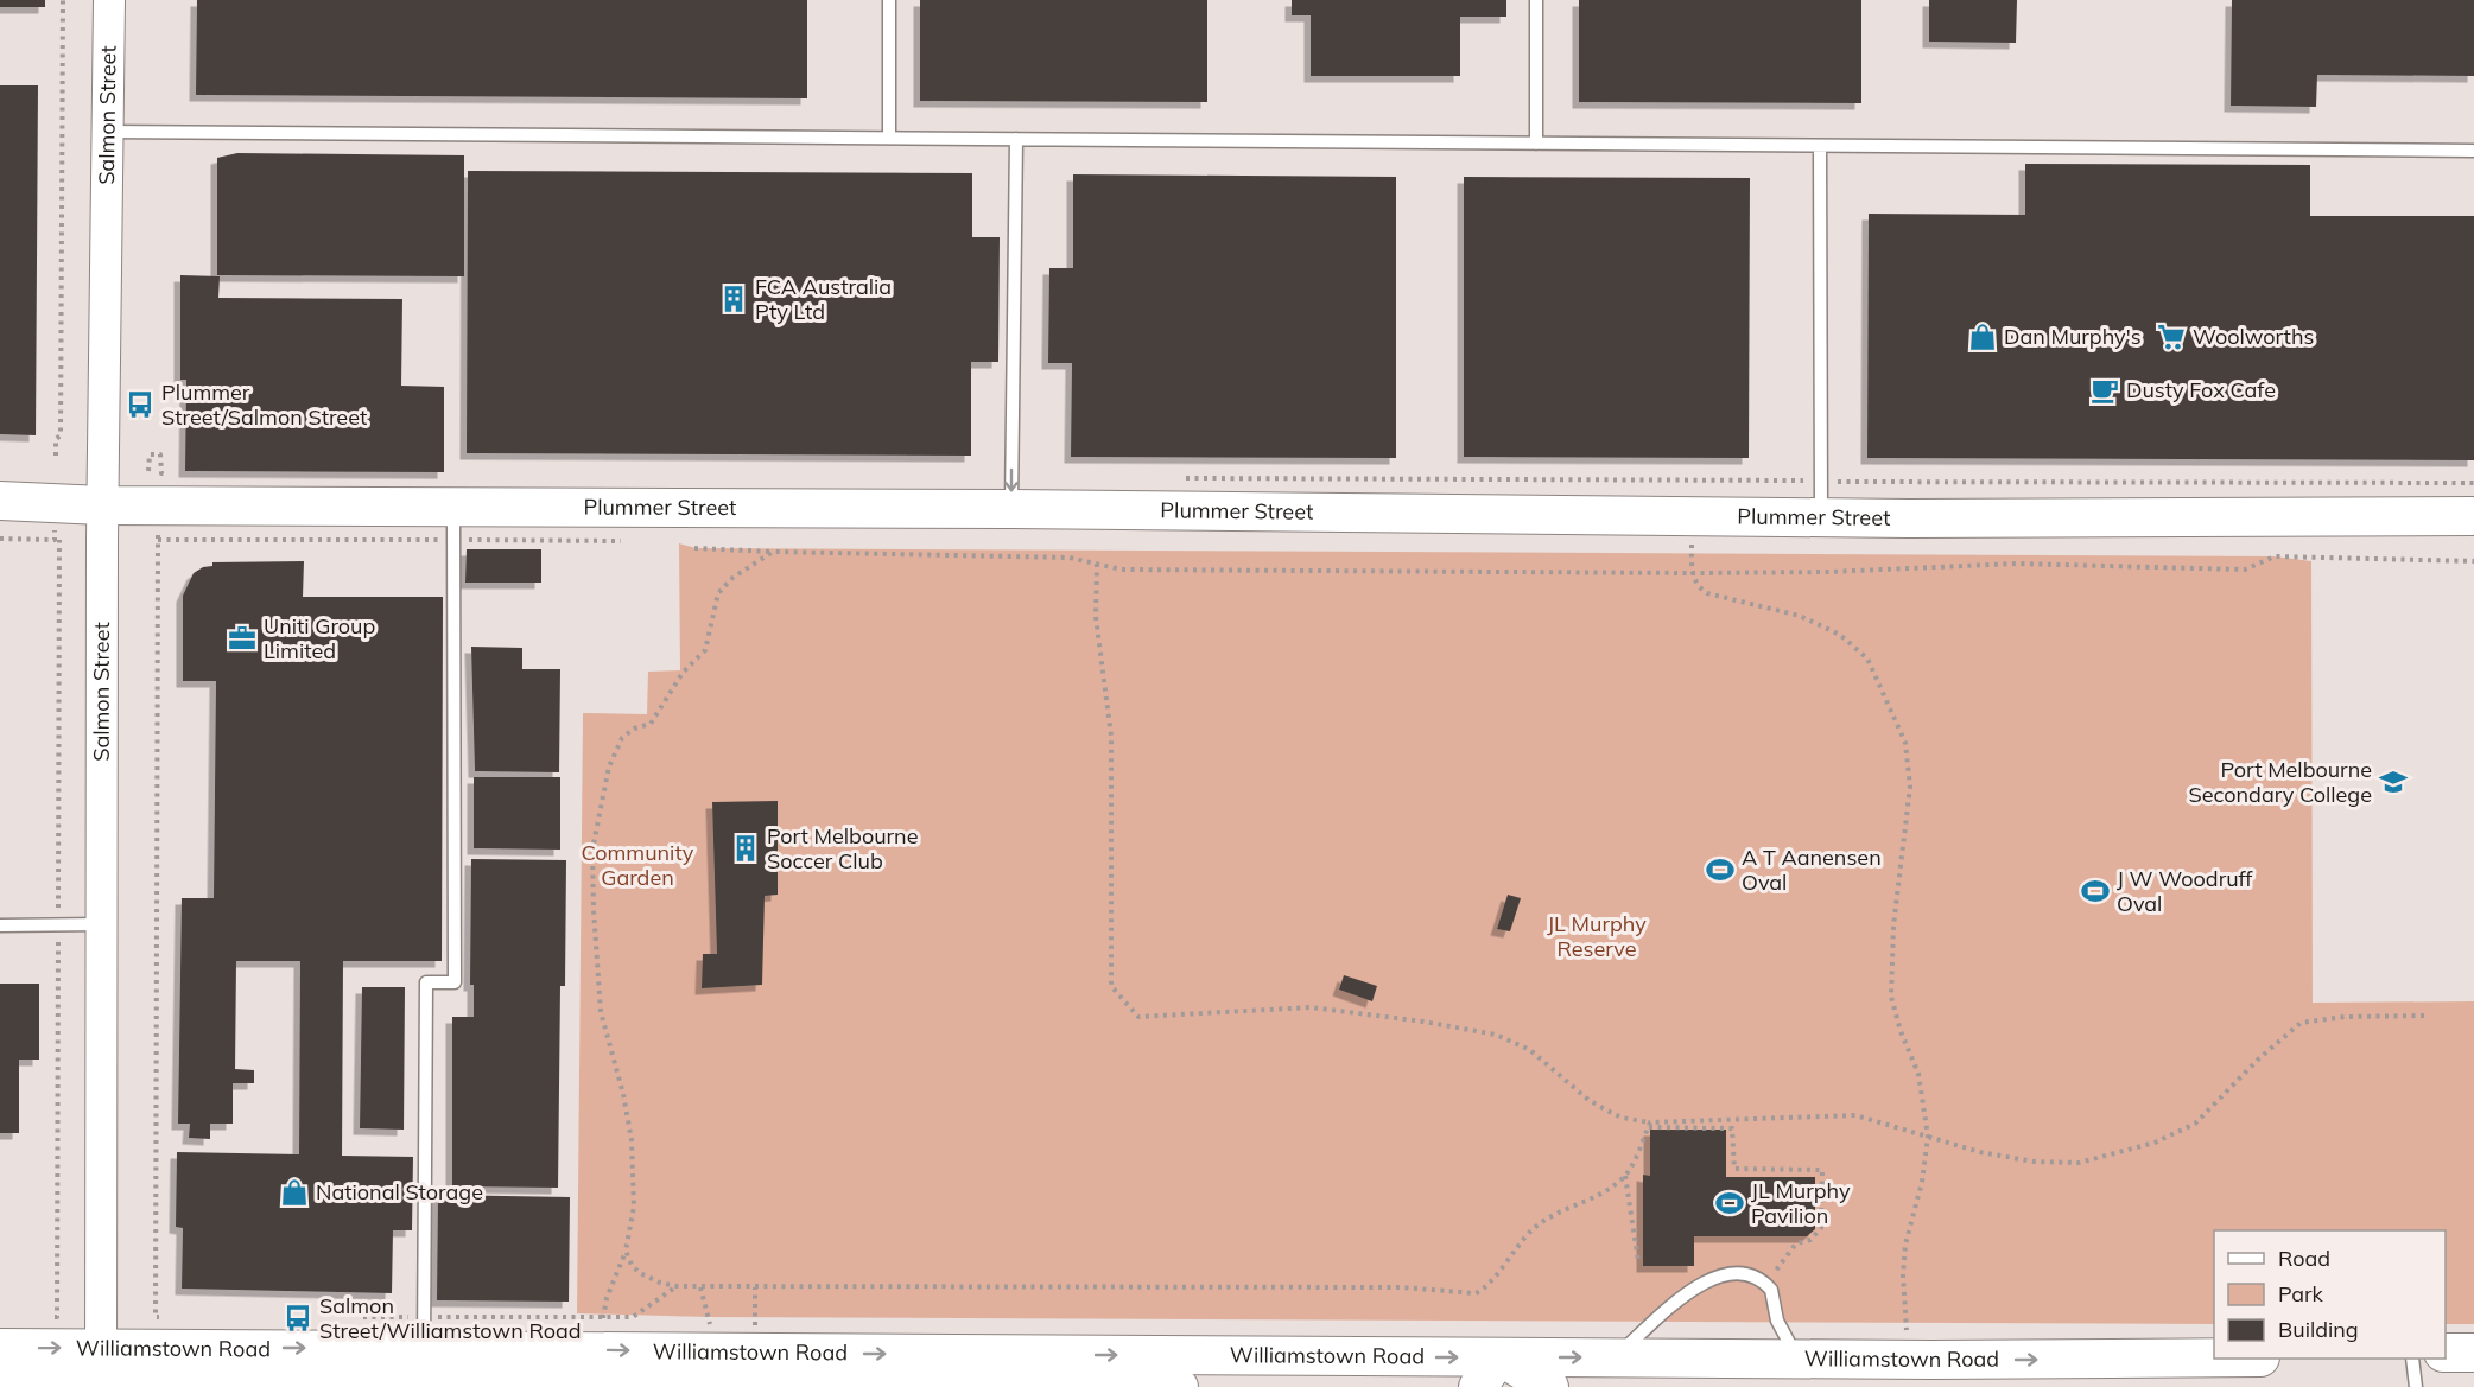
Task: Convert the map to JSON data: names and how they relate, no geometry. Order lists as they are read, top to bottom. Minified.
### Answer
{"streets":{"main road":["Plummer Street","Williamstown Road"],"street":["Salmon Street"]},"crossings":[["Salmon Street","Plummer Street"],["Salmon Street","Williamstown Road"]],"parks":["Community Garden","JL Murphy Reserve"],"places":{"building":["FCA Australia Pty Ltd","Port Melbourne Soccer Club"],"shop":["Dan Murphy's","National Storage"],"supermarket":["Woolworths"],"cafe":["Dusty Fox Cafe"],"bus stop":["Plummer Street/Salmon Street","Salmon Street/Williamstown Road"],"office":["Uniti Group Limited"],"school or university":["Port Melbourne Secondary College"],"sports":["A T Aanensen Oval","J W Woodruff Oval","JL Murphy Pavilion"]},"legend":["Road","Park","Building"]}
